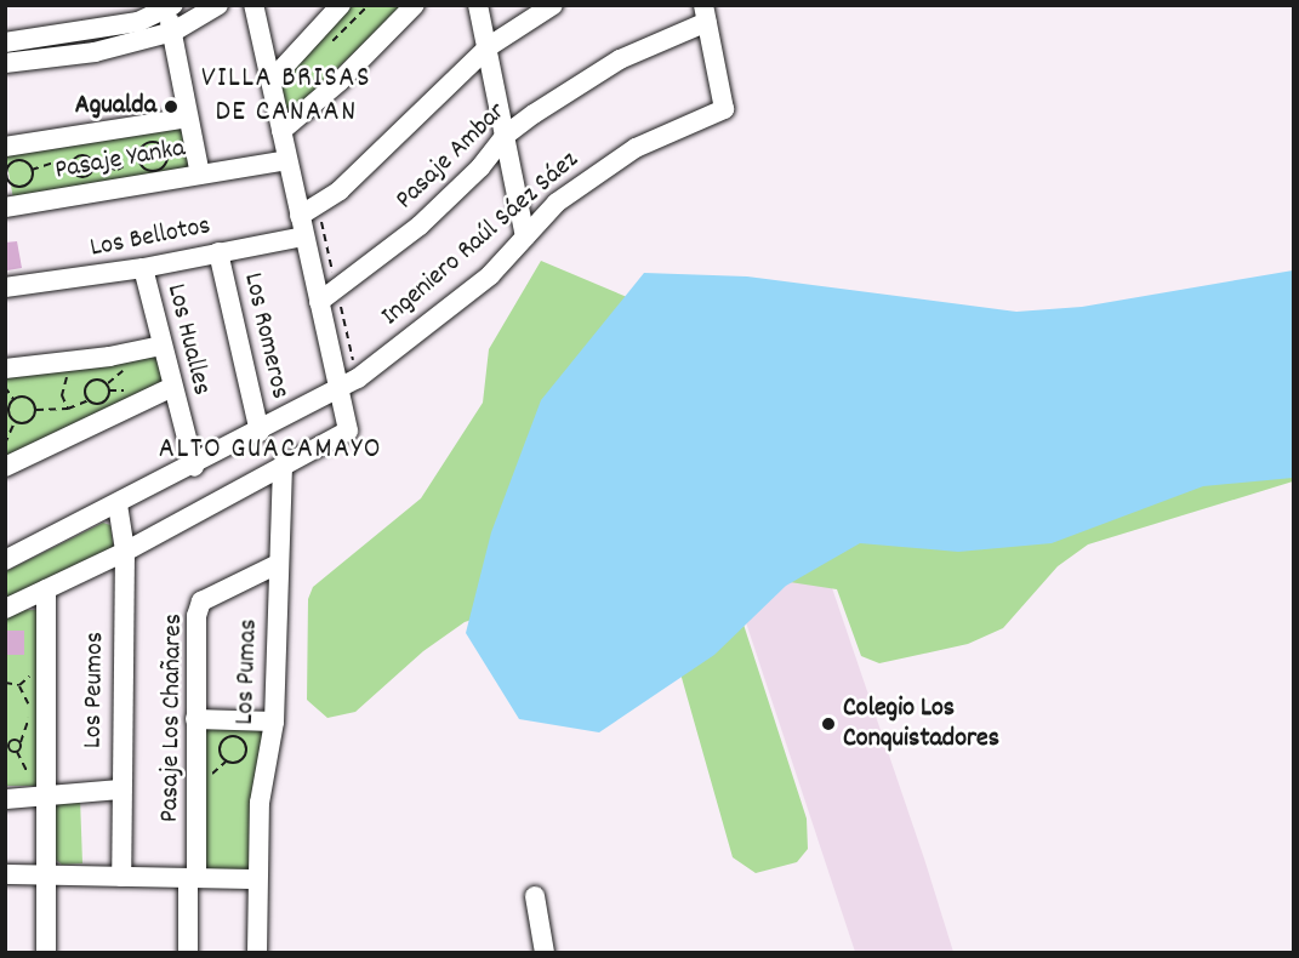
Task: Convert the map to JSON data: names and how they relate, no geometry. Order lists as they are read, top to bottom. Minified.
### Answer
{"streets":{"street":["Pasaje Ambar","Pasaje Yanka","Los Bellotos","Ingeniero Raúl Sáez Sáez","Los Romeros","Los Hualles","Los Pumas","Los Peumos","Pasaje Los Chañares"]},"crossings":[["Pasaje Ambar","Ingeniero Raúl Sáez Sáez"],["Los Bellotos","Los Romeros"],["Los Bellotos","Los Hualles"],["Ingeniero Raúl Sáez Sáez","Los Romeros"],["Ingeniero Raúl Sáez Sáez","Los Hualles"],["Ingeniero Raúl Sáez Sáez","Los Peumos"],["Los Pumas","Pasaje Los Chañares"]],"districts":["VILLA BRISAS DE CANAAN","ALTO GUACAMAYO"],"places":["Agualda","Colegio Los Conquistadores"]}
